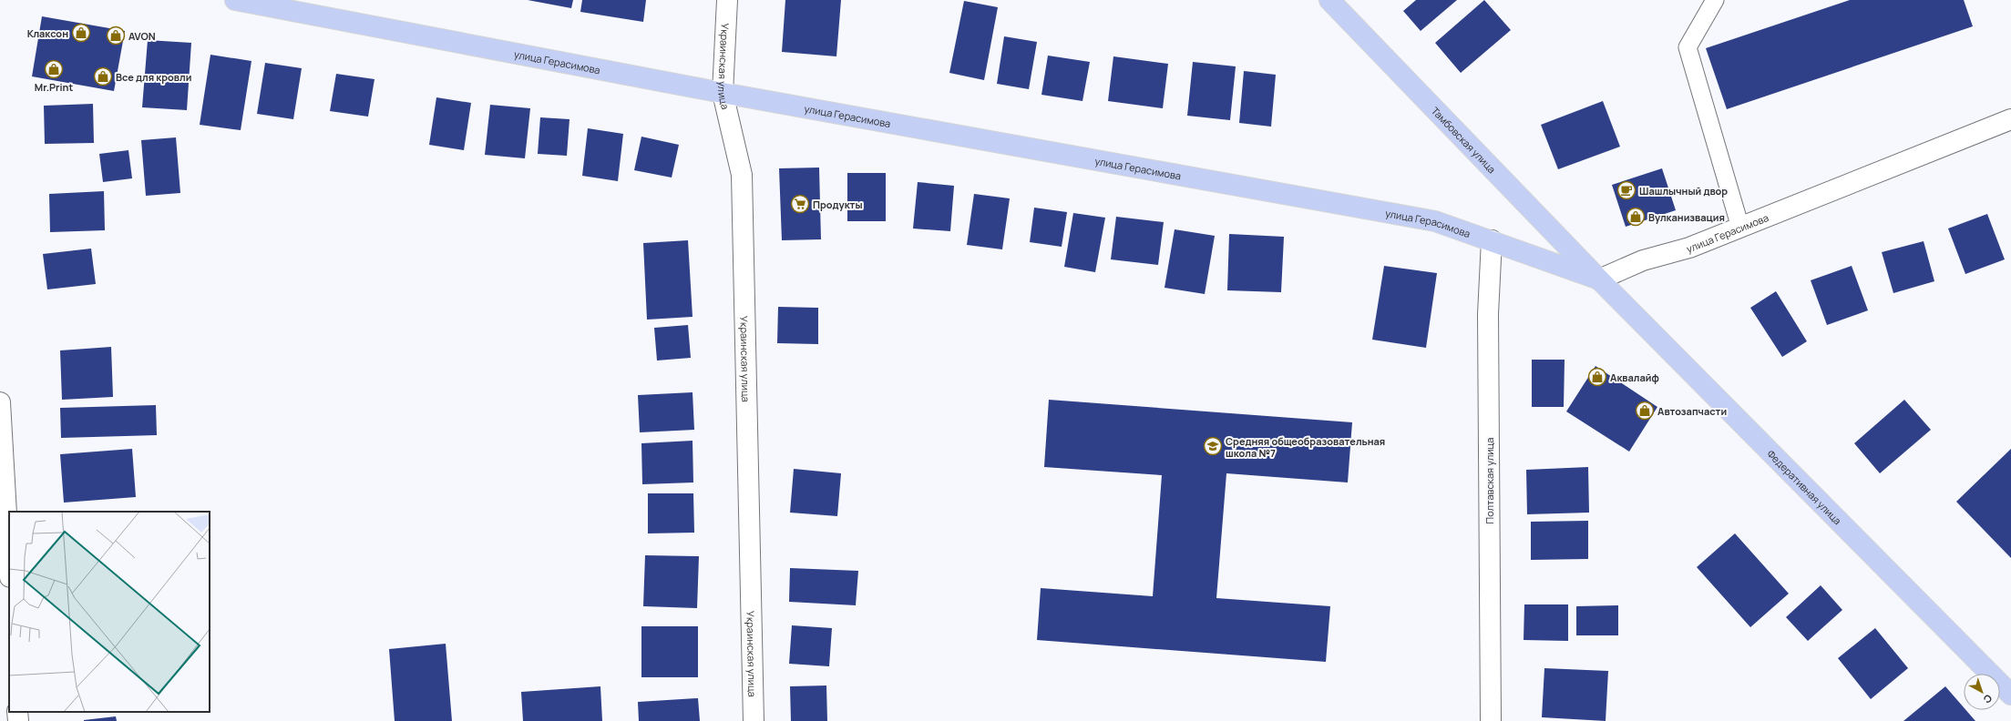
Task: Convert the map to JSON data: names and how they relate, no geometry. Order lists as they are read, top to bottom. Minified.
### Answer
{"streets":{"main road":["улица Герасимова","Тамбовская улица","Федеративная улица"],"street":["Украинская улица","Полтавская улица"]},"crossings":[["улица Герасимова","Украинская улица"],["улица Герасимова","Тамбовская улица"],["улица Герасимова","Полтавская улица"],["улица Герасимова","Федеративная улица"],["Тамбовская улица","Федеративная улица"]],"places":{"shop":["Клаксон","AVON","Mr.Print","Все для кровли","Вулканизвация","Аквалайф","Автозапчасти"],"cafe":["Шашлычный двор"],"supermarket":["Продукты"],"school or university":["Средняя общеобразовательная школа №7"]},"north":"bottom right"}
